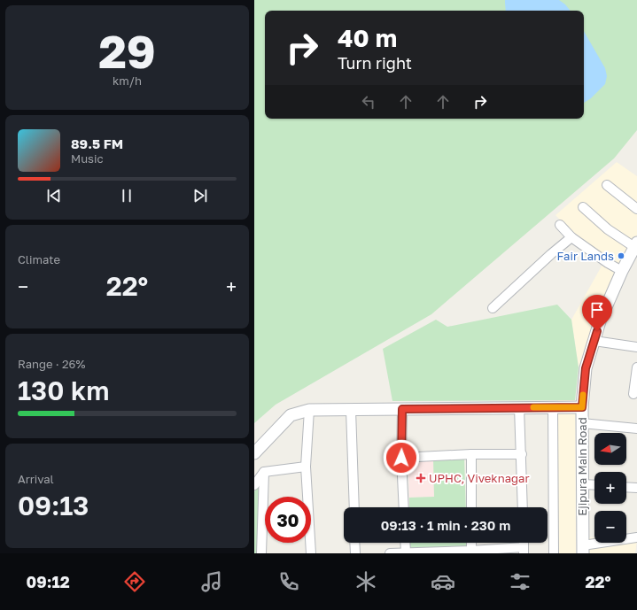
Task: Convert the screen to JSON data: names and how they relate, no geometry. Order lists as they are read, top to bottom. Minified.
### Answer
{"streets":{"street":["Ejipura Main Road"]},"places":{"other":["Fair Lands"],"health":["UPHC, Viveknagar"]},"north":"left","page":{"tile":[["29","km/h"],"Climate",["Range · 26%","130 km"],["Arrival","09:13"]],"turn":["40 m","Turn right"],"song":["89.5 FM","Music"],"heat":["−","22°","+"],"map_buttons":["+","−"],"limit":"30","trip":"09:13 · 1 min · 230 m","tabs":["09:12","22°"]}}
